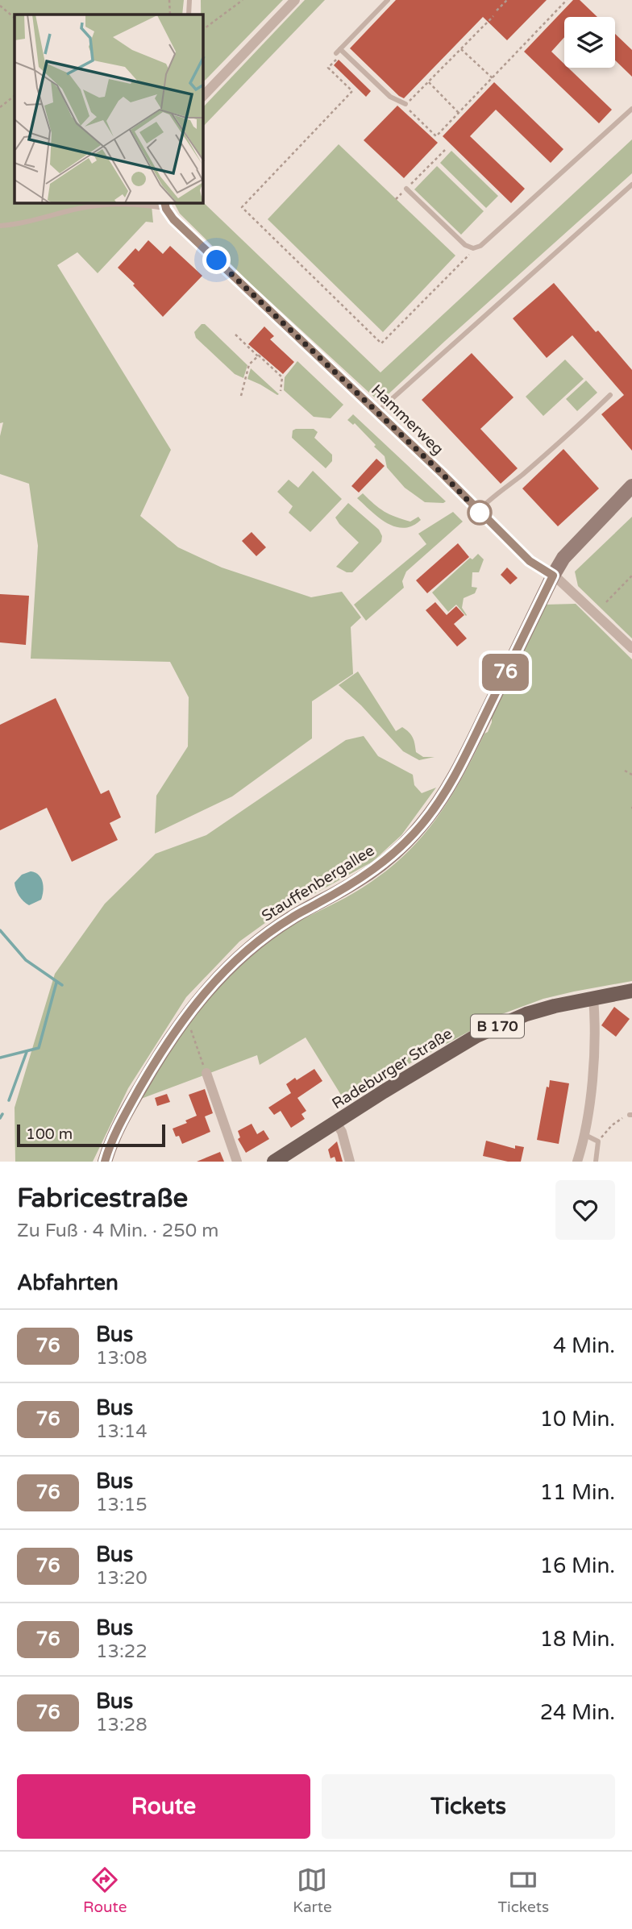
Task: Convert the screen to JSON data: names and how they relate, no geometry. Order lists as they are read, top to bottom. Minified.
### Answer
{"streets":{"main road":["Stauffenbergallee","B 170","Radeburger Straße"],"street":["Hammerweg"]},"crossings":[["Hammerweg","Stauffenbergallee"]],"lines":["bus line 76"],"scale_bar":"100 m","page":{"on_map":"76","scale":"100 m","heading":[["Fabricestraße","Zu Fuß · 4 Min. · 250 m"],"Abfahrten"],"list":[{"mark":"76","name":"Bus","note":"13:08","value":"4 Min."},{"mark":"76","name":"Bus","note":"13:14","value":"10 Min."},{"mark":"76","name":"Bus","note":"13:15","value":"11 Min."},{"mark":"76","name":"Bus","note":"13:20","value":"16 Min."},{"mark":"76","name":"Bus","note":"13:22","value":"18 Min."},{"mark":"76","name":"Bus","note":"13:28","value":"24 Min."}],"buttons":["Route","Tickets"],"tabs":["Route","Karte","Tickets"]}}
